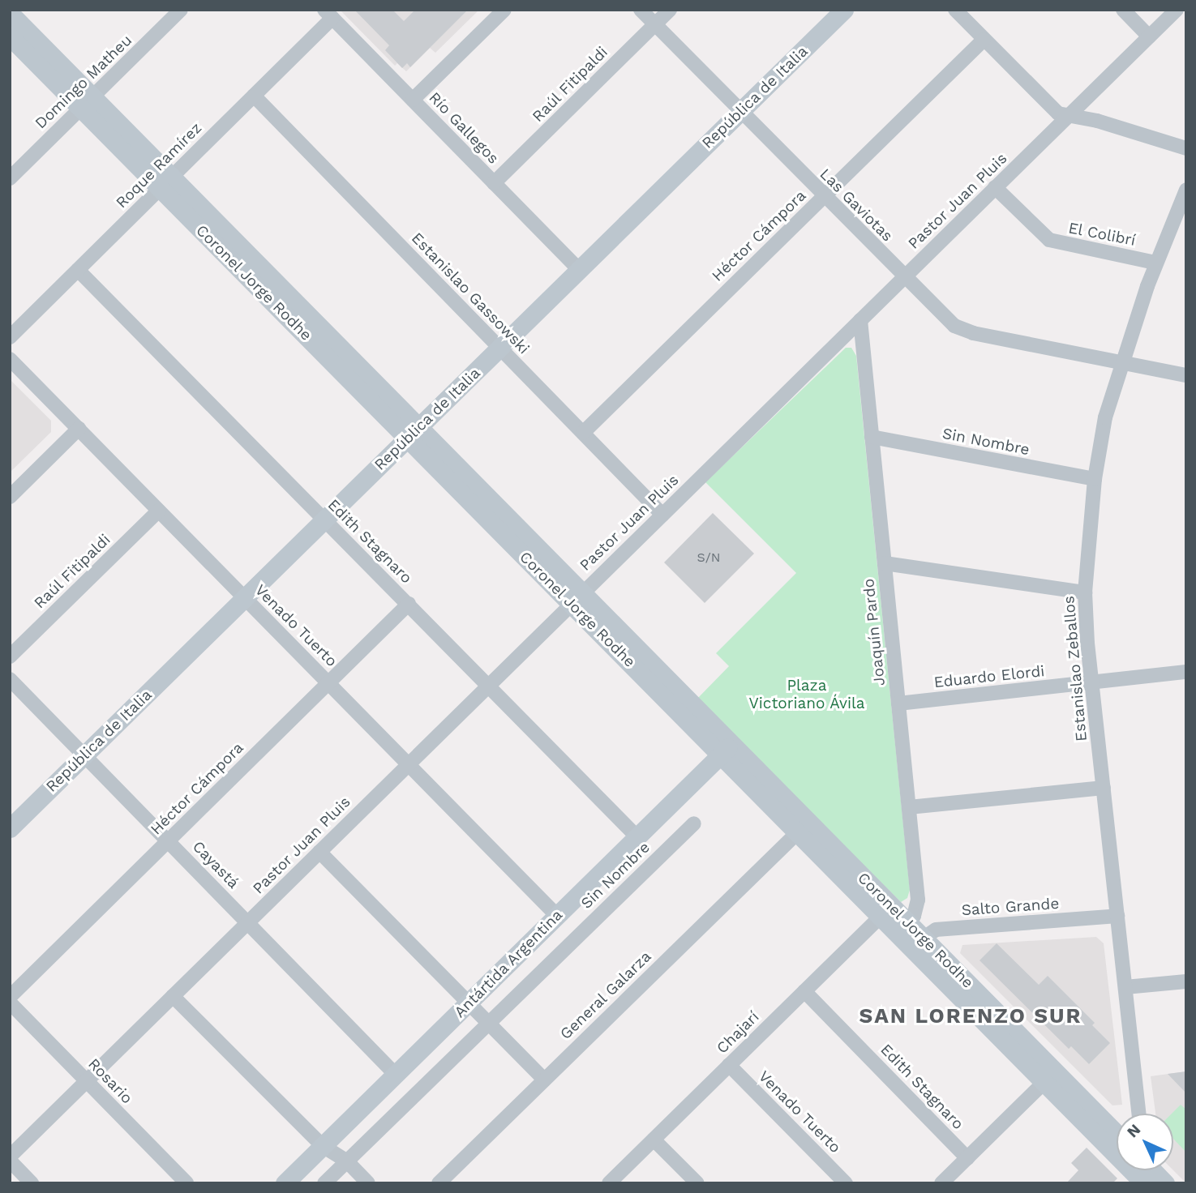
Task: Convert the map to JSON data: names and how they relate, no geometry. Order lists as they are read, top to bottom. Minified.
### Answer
{"streets":{"main road":["República de Italia","Coronel Jorge Rodhe","Antártida Argentina"],"street":["Domingo Matheu","Raúl Fitipaldi","Río Gallegos","Roque Ramírez","Pastor Juan Pluis","Las Gaviotas","El Colibrí","Héctor Cámpora","Estanislao Gassowski","Sin Nombre","Edith Stagnaro","Venado Tuerto","Joaquín Pardo","Estanislao Zeballos","Eduardo Elordi","Cayastá","Salto Grande","General Galarza","Chajarí","Rosario"]},"crossings":[["Domingo Matheu","Coronel Jorge Rodhe"],["Raúl Fitipaldi","Río Gallegos"],["Raúl Fitipaldi","Las Gaviotas"],["Raúl Fitipaldi","Venado Tuerto"],["República de Italia","Río Gallegos"],["República de Italia","Las Gaviotas"],["República de Italia","Coronel Jorge Rodhe"],["República de Italia","Estanislao Gassowski"],["República de Italia","Edith Stagnaro"],["República de Italia","Venado Tuerto"],["República de Italia","Cayastá"],["Río Gallegos","Roque Ramírez"],["Roque Ramírez","Coronel Jorge Rodhe"],["Roque Ramírez","Estanislao Gassowski"],["Roque Ramírez","Edith Stagnaro"],["Pastor Juan Pluis","Las Gaviotas"],["Pastor Juan Pluis","El Colibrí"],["Pastor Juan Pluis","Coronel Jorge Rodhe"],["Pastor Juan Pluis","Estanislao Gassowski"],["Pastor Juan Pluis","Edith Stagnaro"],["Pastor Juan Pluis","Venado Tuerto"],["Pastor Juan Pluis","Joaquín Pardo"],["Pastor Juan Pluis","Cayastá"],["Pastor Juan Pluis","Rosario"],["Las Gaviotas","Héctor Cámpora"],["Las Gaviotas","Estanislao Zeballos"],["El Colibrí","Estanislao Zeballos"],["Héctor Cámpora","Estanislao Gassowski"],["Héctor Cámpora","Edith Stagnaro"],["Héctor Cámpora","Venado Tuerto"],["Héctor Cámpora","Cayastá"],["Coronel Jorge Rodhe","Joaquín Pardo"],["Coronel Jorge Rodhe","Salto Grande"],["Coronel Jorge Rodhe","Antártida Argentina"],["Coronel Jorge Rodhe","General Galarza"],["Coronel Jorge Rodhe","Chajarí"],["Sin Nombre","Joaquín Pardo"],["Sin Nombre","Estanislao Zeballos"],["Edith Stagnaro","Antártida Argentina"],["Edith Stagnaro","Chajarí"],["Venado Tuerto","Antártida Argentina"],["Venado Tuerto","Chajarí"],["Joaquín Pardo","Eduardo Elordi"],["Estanislao Zeballos","Eduardo Elordi"],["Estanislao Zeballos","Salto Grande"],["Cayastá","Antártida Argentina"]],"districts":["SAN LORENZO SUR"],"parks":["Plaza Victoriano Ávila"],"house_numbers":["S/N"],"north":"top left"}
